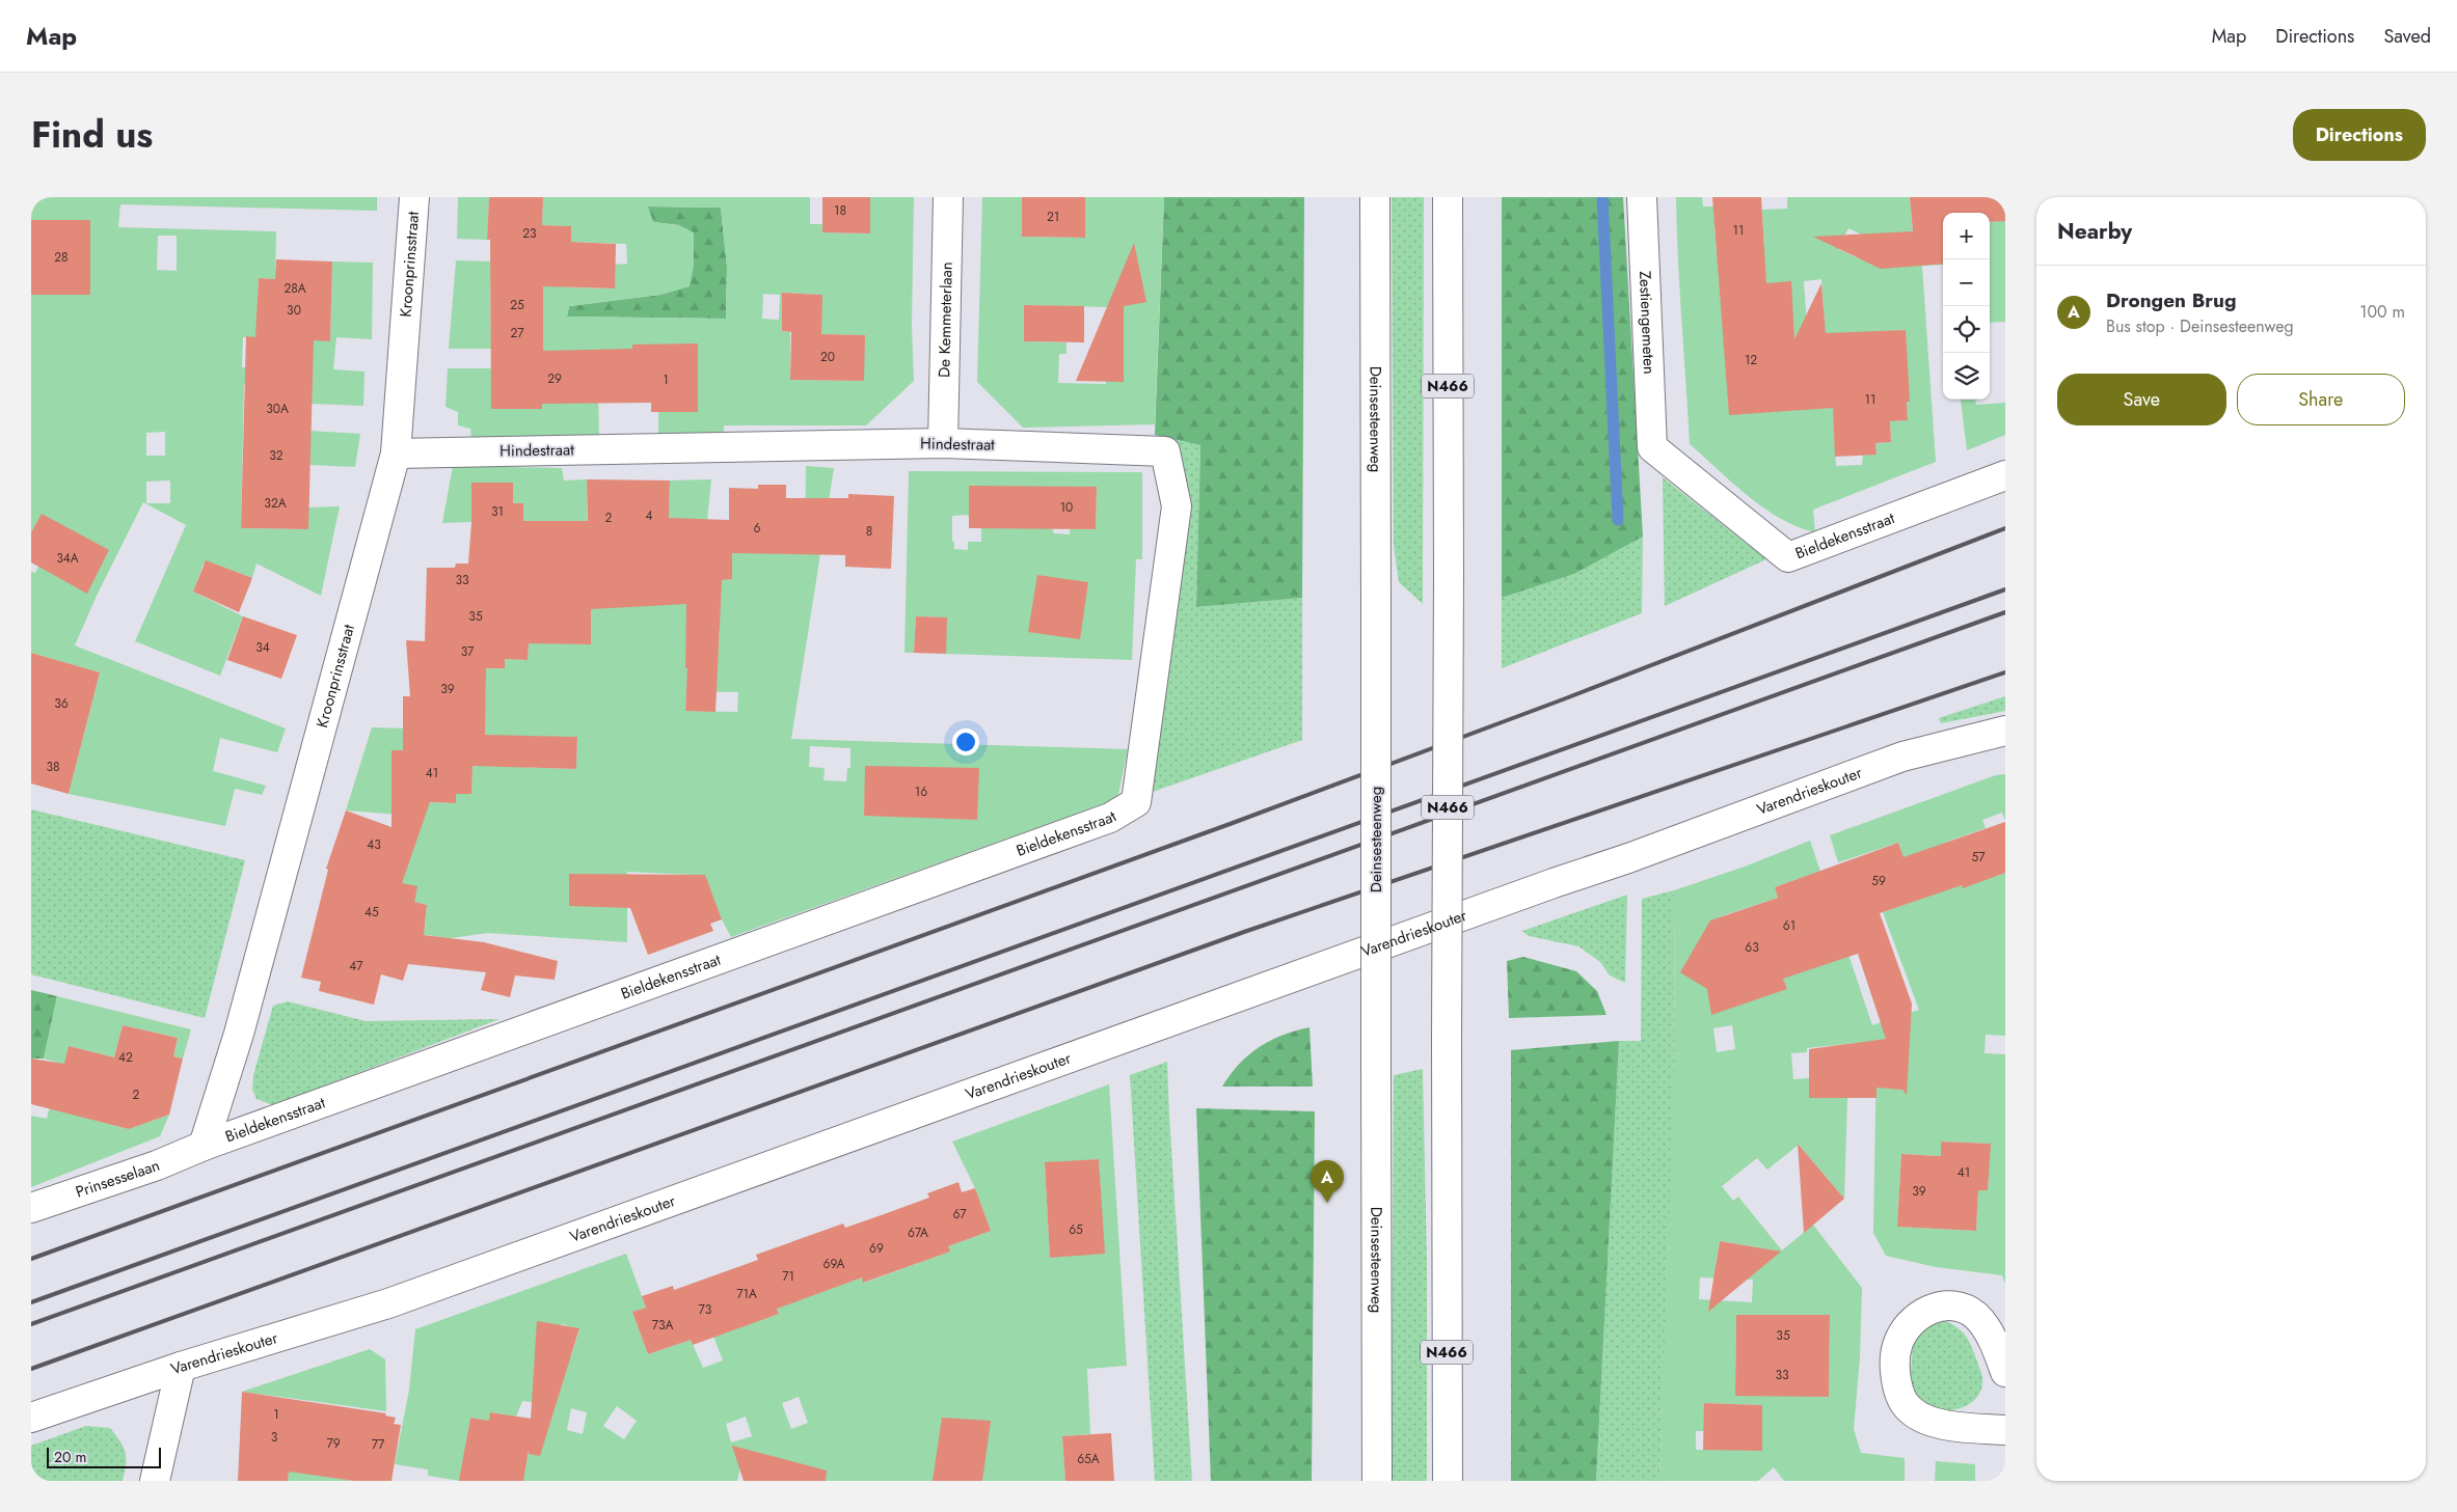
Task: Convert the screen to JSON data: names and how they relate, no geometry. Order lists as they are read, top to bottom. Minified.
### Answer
{"streets":{"main road":["Kroonprinsstraat","De Kemmeterlaan","Zestiengemeten","N466","Deinsesteenweg","Hindestraat","Bieldekensstraat","Varendrieskouter","Prinsesselaan"]},"crossings":[["Kroonprinsstraat","Hindestraat"],["Kroonprinsstraat","Bieldekensstraat"],["Kroonprinsstraat","Prinsesselaan"],["De Kemmeterlaan","Hindestraat"],["Zestiengemeten","Bieldekensstraat"],["Hindestraat","Bieldekensstraat"],["Bieldekensstraat","Prinsesselaan"]],"house_numbers":["18","21","11","23","28","28A","25","30","27","20","12","29","1","11","30A","32","32A","10","31","4","2","6","8","34A","33","35","34","37","39","36","38","41","16","43","57","59","45","61","63","47","42","2","41","39","67","65","67A","69","69A","71","71A","73","73A","35","33","1","3","79","77","65A"],"scale_bar":"20 m","page":{"header":"Map","nav":["Map","Directions","Saved"],"title":"Find us","buttons":["Directions",["Save","Share"]],"heading":"Nearby","map_buttons":["+","−"],"list":[{"mark":"A","name":"Drongen Brug","note":"Bus stop · Deinsesteenweg","value":"100 m"}],"pins":"A","scale":"20 m"}}
